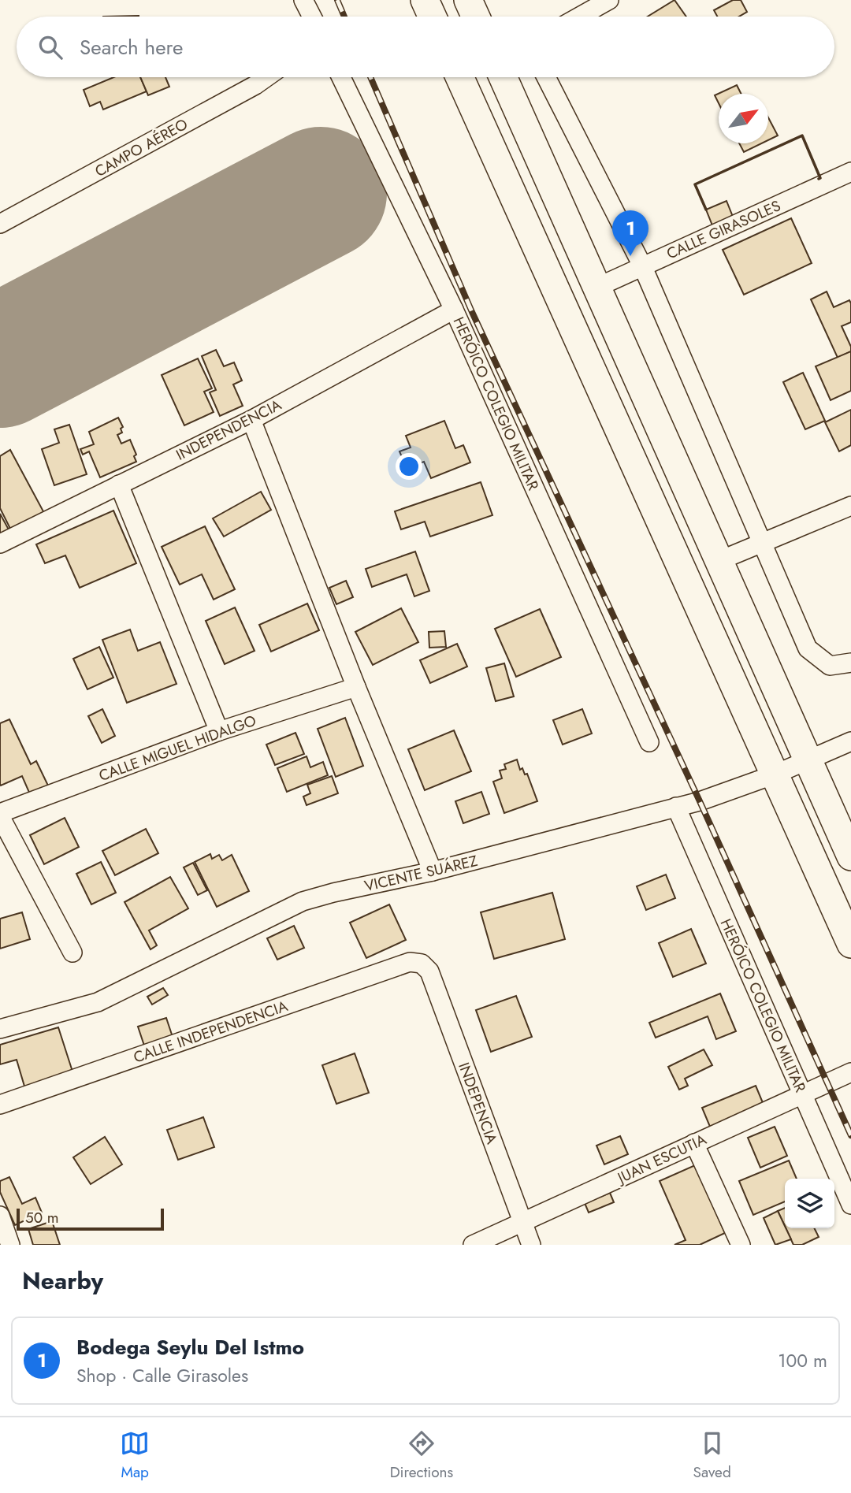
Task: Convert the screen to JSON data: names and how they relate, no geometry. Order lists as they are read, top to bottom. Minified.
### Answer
{"streets":{"street":["CAMPO AÉREO","CALLE GIRASOLES","HERÓICO COLEGIO MILITAR","INDEPENDENCIA","CALLE MIGUEL HIDALGO","VICENTE SUÁREZ","CALLE INDEPENDENCIA","INDEPENCIA","JUAN ESCUTIA"]},"crossings":[["HERÓICO COLEGIO MILITAR","INDEPENDENCIA"],["HERÓICO COLEGIO MILITAR","VICENTE SUÁREZ"],["HERÓICO COLEGIO MILITAR","JUAN ESCUTIA"],["CALLE INDEPENDENCIA","INDEPENCIA"],["INDEPENCIA","JUAN ESCUTIA"]],"scale_bar":"50 m","north":"top right","page":{"search":"Search here","pins":"1","scale":"50 m","heading":"Nearby","list":[{"mark":"1","name":"Bodega Seylu Del Istmo","note":"Shop · Calle Girasoles","value":"100 m"}],"nav":["Map","Directions","Saved"]}}
